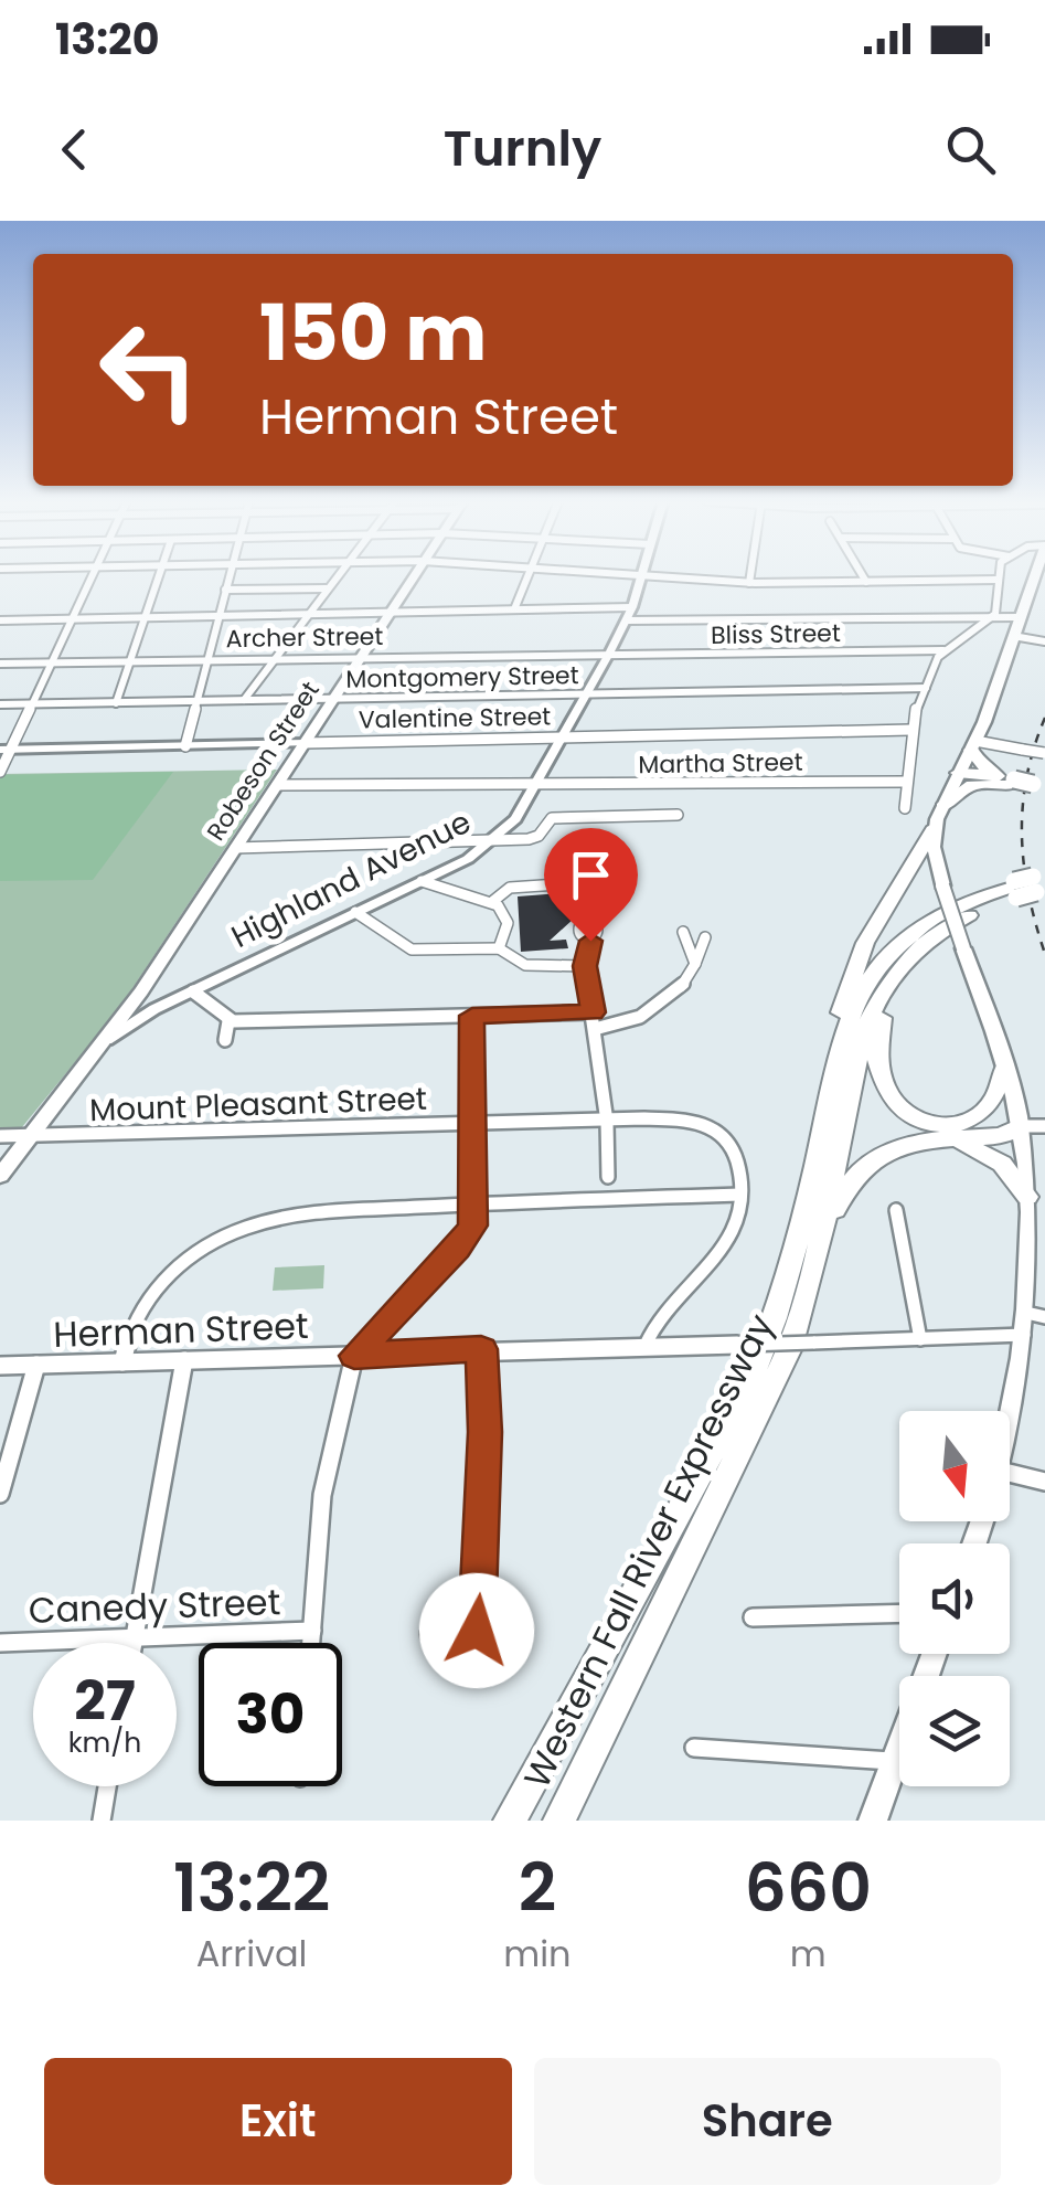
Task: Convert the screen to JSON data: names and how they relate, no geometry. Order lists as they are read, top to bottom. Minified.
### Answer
{"streets":{"highway":["Western Fall River Expressway"],"main road":["Robeson Street","Highland Avenue"],"street":["Bliss Street","Archer Street","Montgomery Street","Valentine Street","Martha Street","Mount Pleasant Street","Herman Street","Canedy Street"]},"crossings":[["Bliss Street","Archer Street"],["Bliss Street","Highland Avenue"],["Archer Street","Robeson Street"],["Archer Street","Highland Avenue"],["Montgomery Street","Robeson Street"],["Montgomery Street","Highland Avenue"],["Valentine Street","Robeson Street"],["Valentine Street","Highland Avenue"],["Robeson Street","Martha Street"],["Robeson Street","Highland Avenue"],["Martha Street","Highland Avenue"],["Highland Avenue","Mount Pleasant Street"]],"north":"bottom","page":{"status":"13:20","header":"Turnly","turn":["150 m","Herman Street"],"speed":"27 km/h","limit":"30","eta":["13:22","Arrival","2","min","660","m"],"buttons":["Exit","Share"]}}
